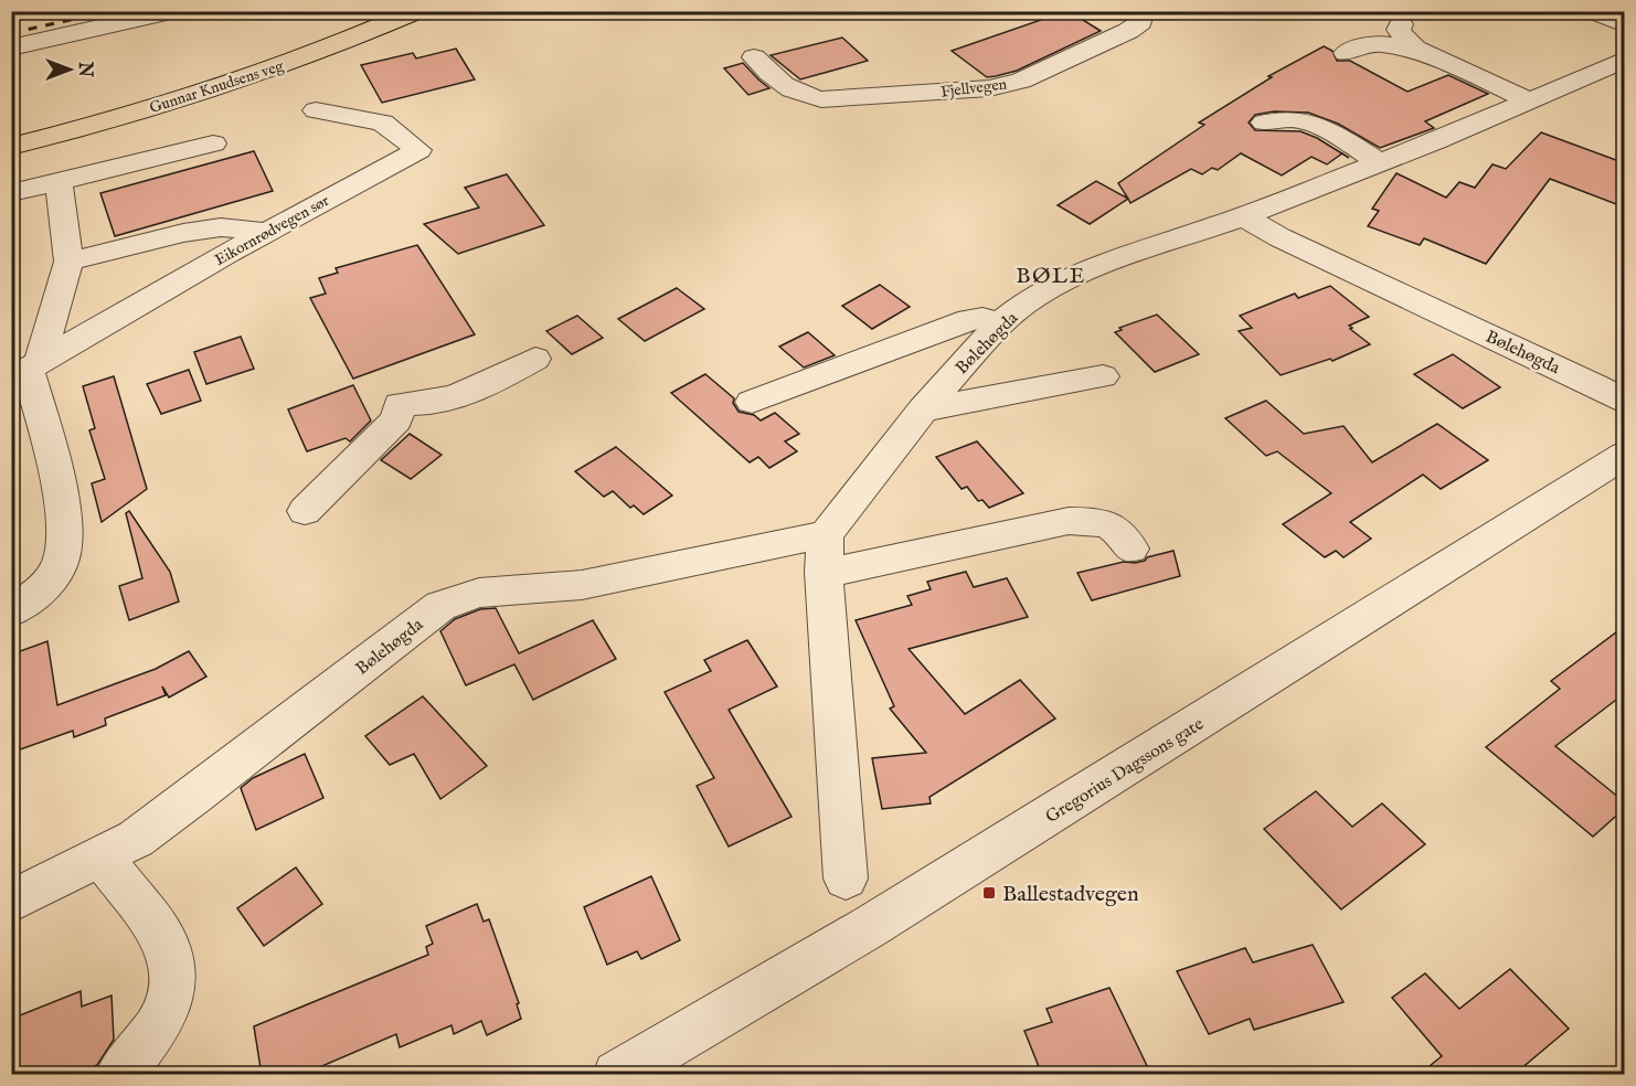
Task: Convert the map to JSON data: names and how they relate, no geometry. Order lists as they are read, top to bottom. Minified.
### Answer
{"streets":{"main road":["Gunnar Knudsens veg"],"street":["Fjellvegen","Eikornrødvegen sør","Bølehøgda","Gregorius Dagssons gate"]},"districts":["BØLE"],"places":{"transit":["Ballestadvegen"]},"north":"right"}
